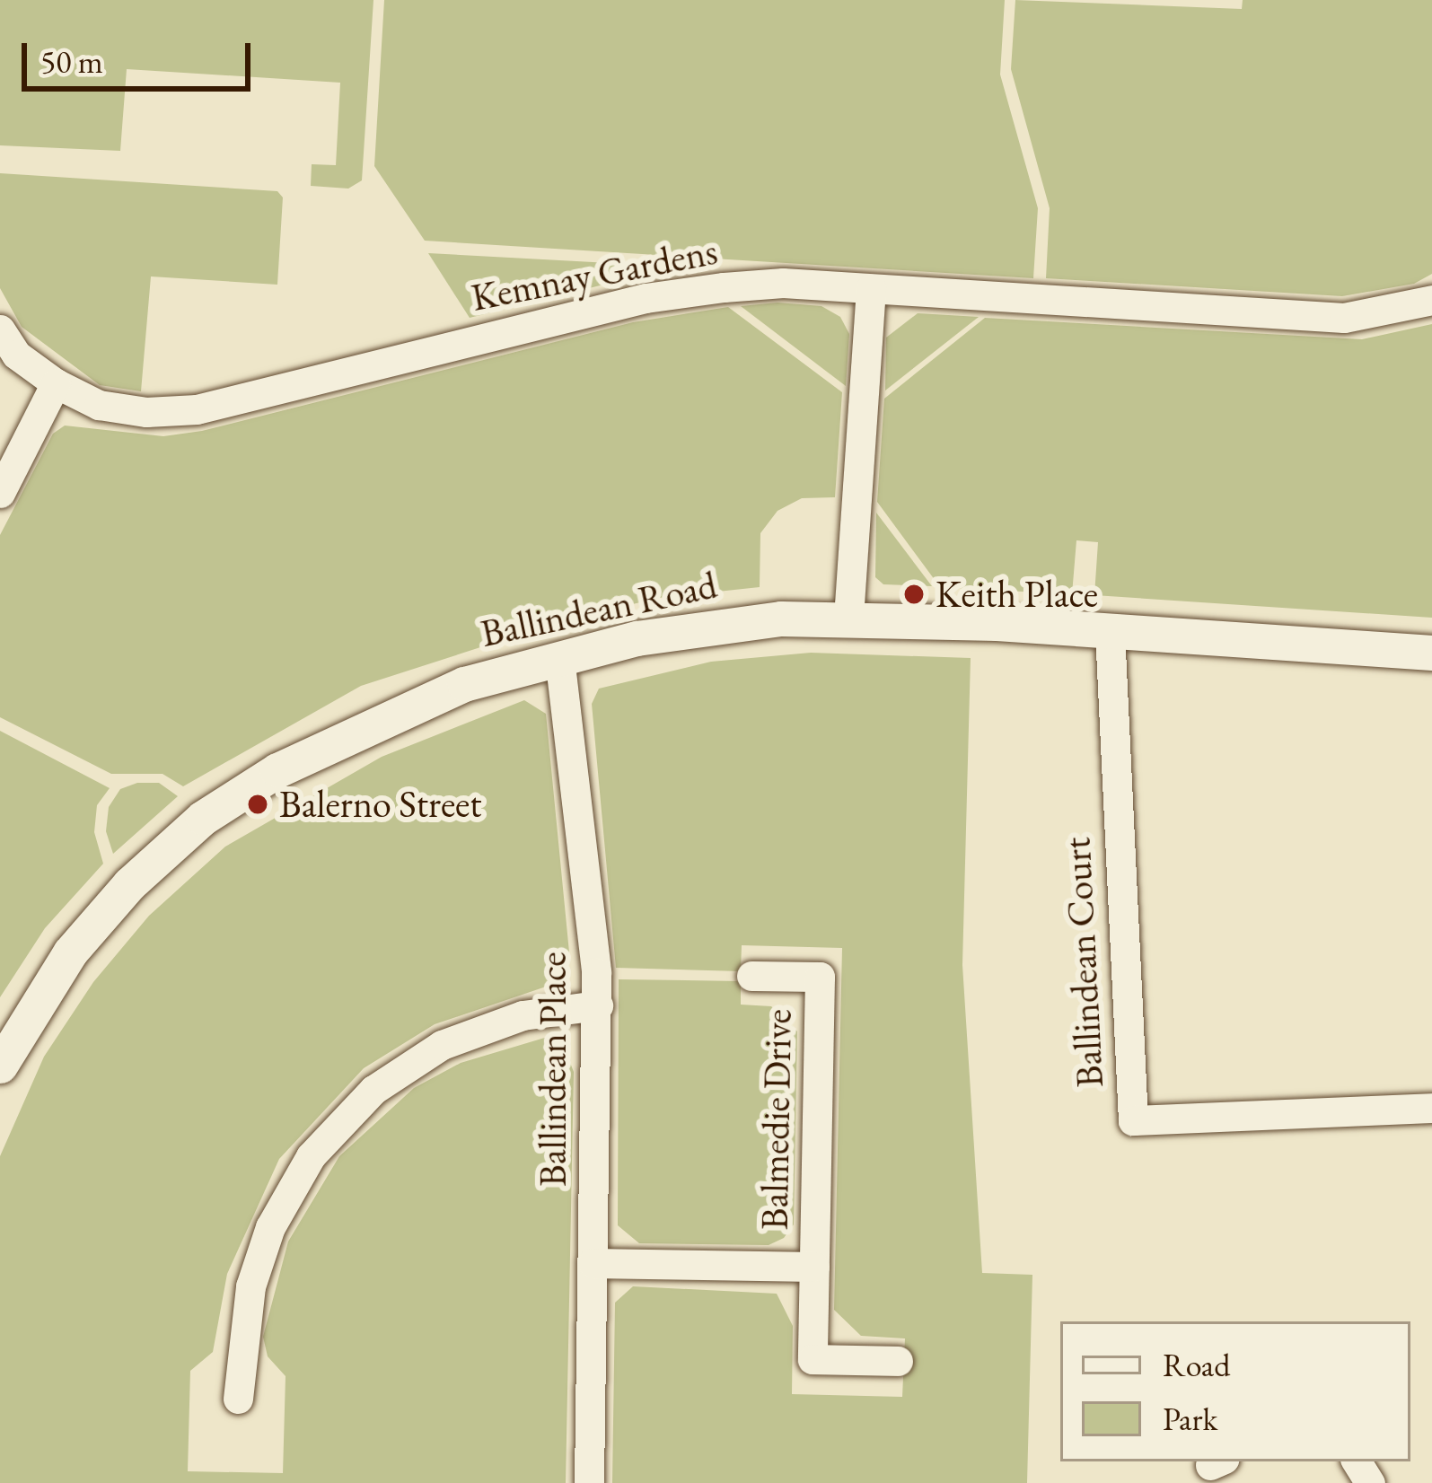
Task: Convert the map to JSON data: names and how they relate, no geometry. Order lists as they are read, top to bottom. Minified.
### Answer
{"streets":{"street":["Kemnay Gardens","Ballindean Road","Ballindean Court","Ballindean Place","Balmedie Drive"]},"crossings":[["Ballindean Road","Ballindean Court"],["Ballindean Road","Ballindean Place"],["Ballindean Place","Balmedie Drive"]],"places":["Keith Place","Balerno Street"],"legend":["Road","Park"],"scale_bar":"50 m"}
